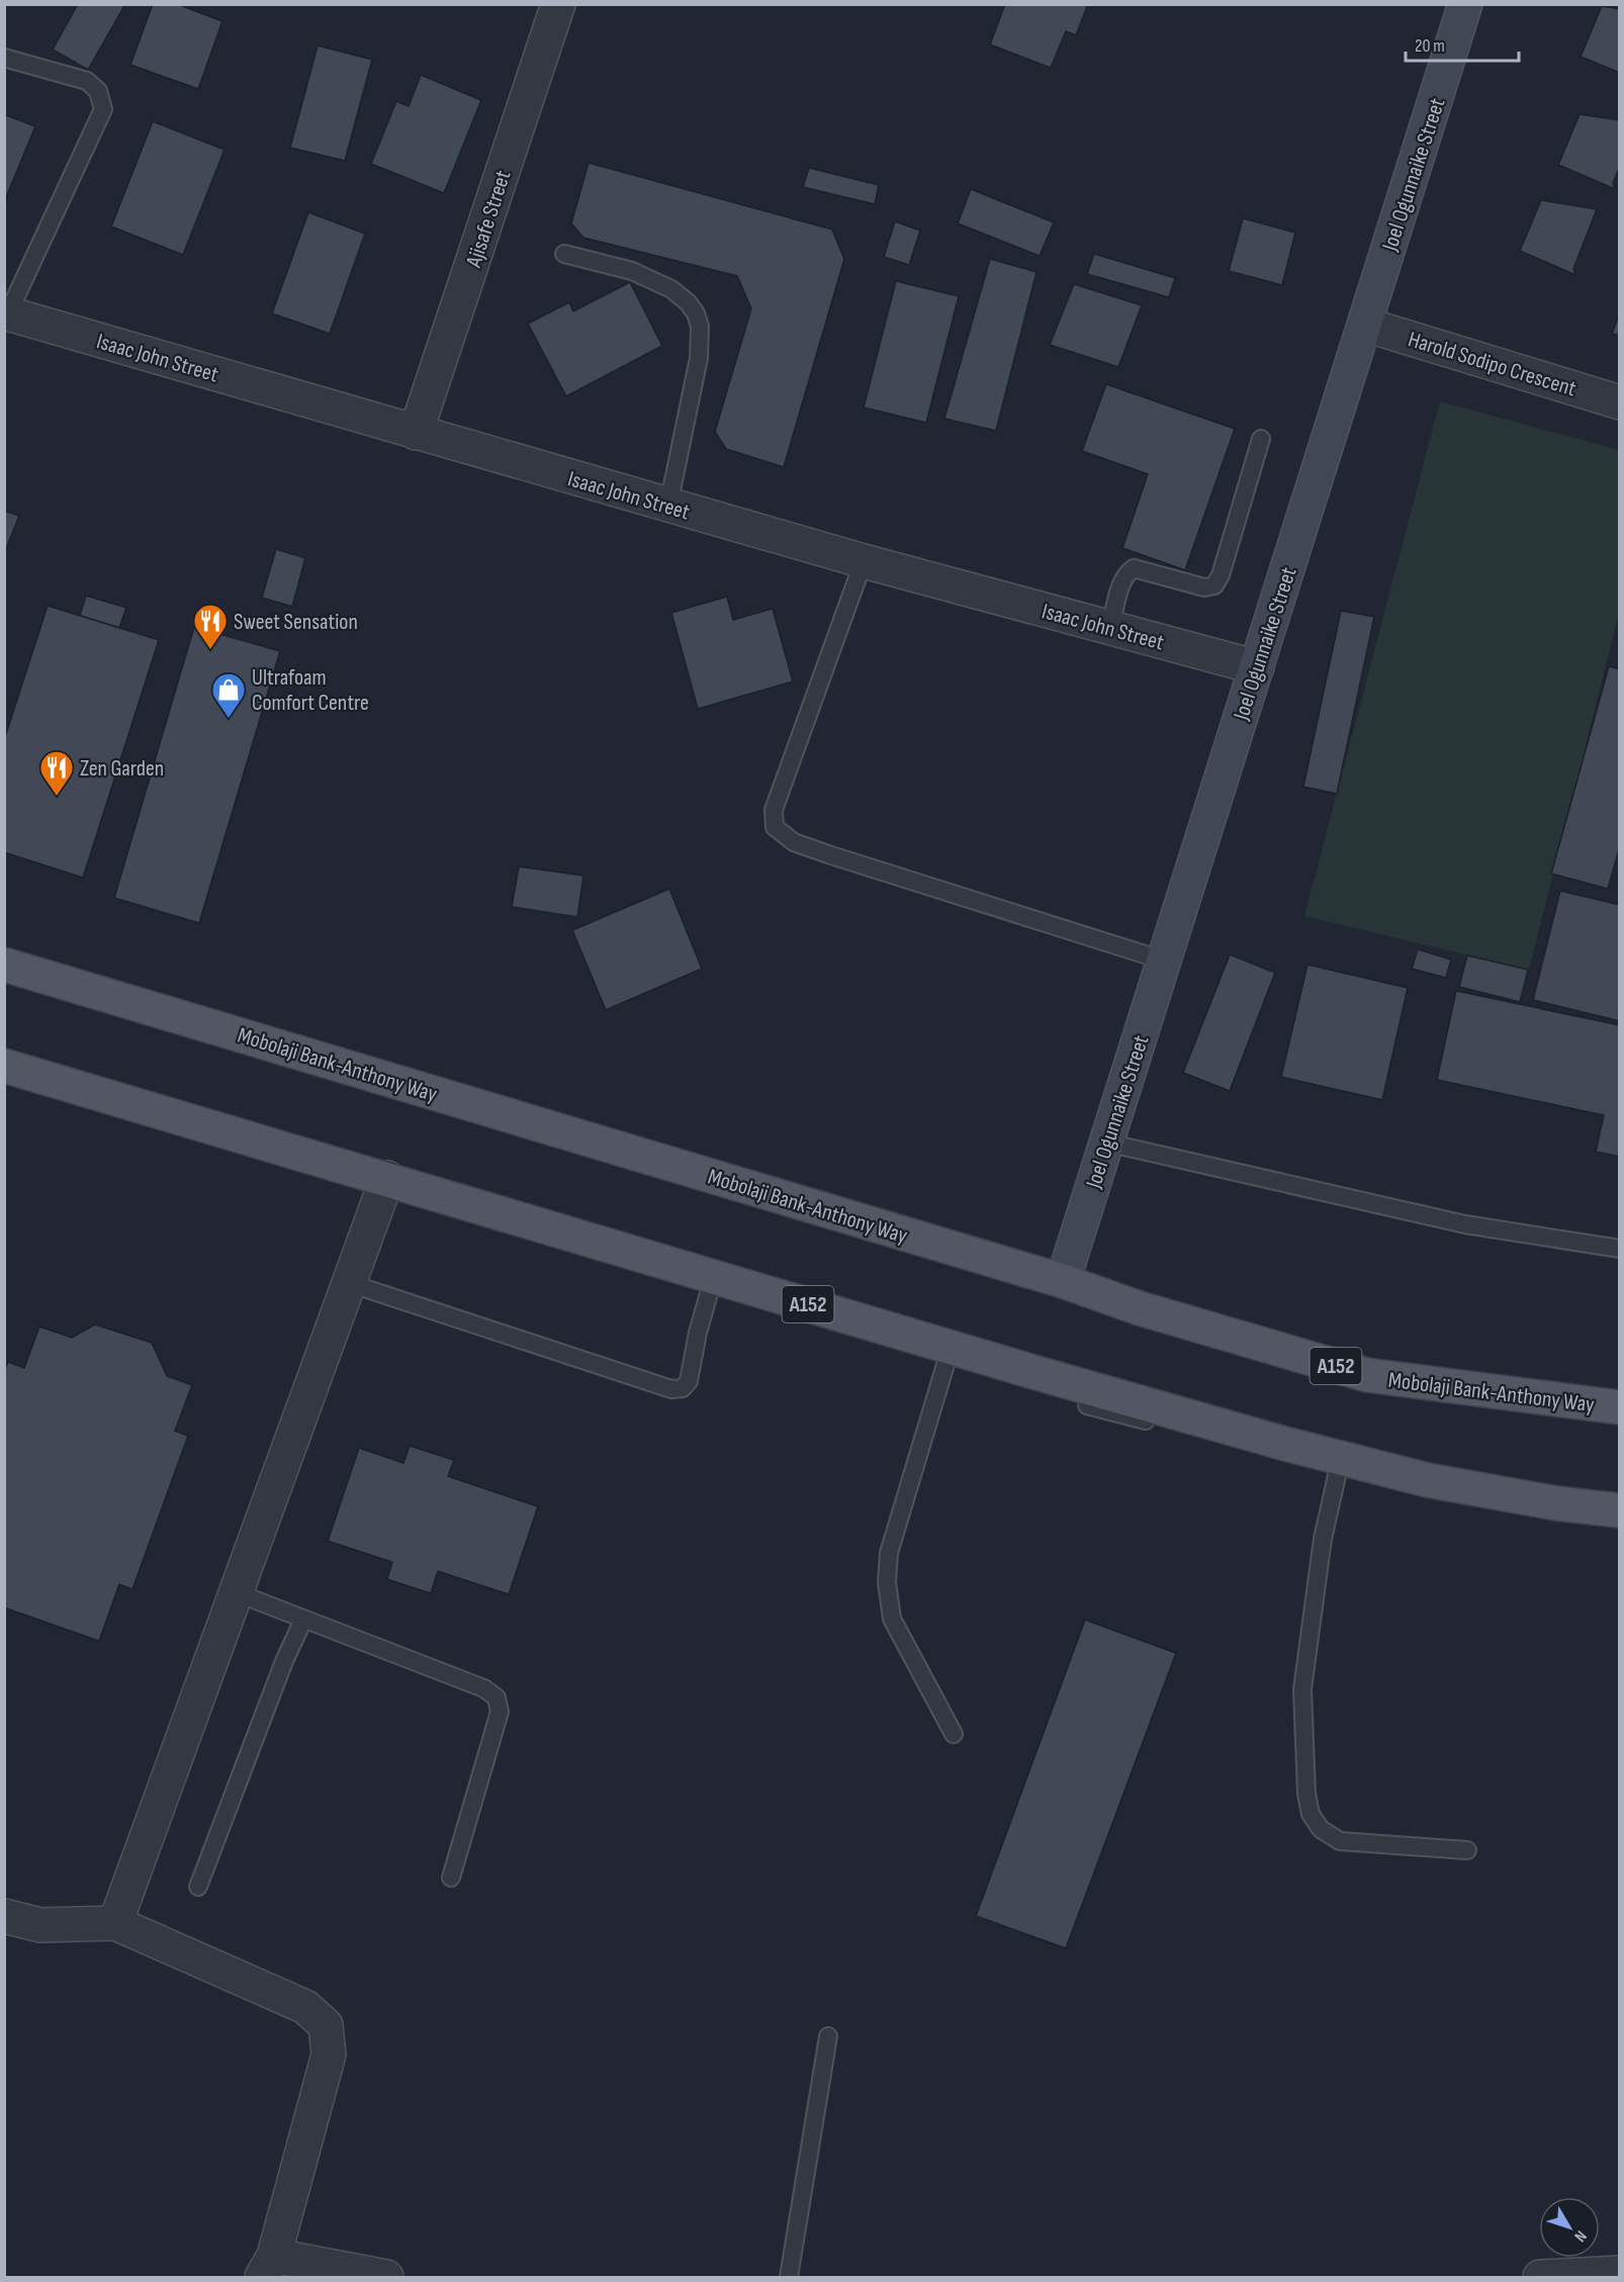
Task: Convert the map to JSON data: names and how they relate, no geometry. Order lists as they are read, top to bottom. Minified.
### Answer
{"streets":{"main road":["Mobolaji Bank-Anthony Way","A152"],"street":["Joel Ogunnaike Street","Ajisafe Street","Isaac John Street","Harold Sodipo Crescent"]},"crossings":[["Joel Ogunnaike Street","Isaac John Street"],["Joel Ogunnaike Street","Harold Sodipo Crescent"],["Joel Ogunnaike Street","Mobolaji Bank-Anthony Way"],["Ajisafe Street","Isaac John Street"]],"places":{"restaurant":["Sweet Sensation","Zen Garden"],"shop":["Ultrafoam Comfort Centre"]},"scale_bar":"20 m","north":"bottom right"}
